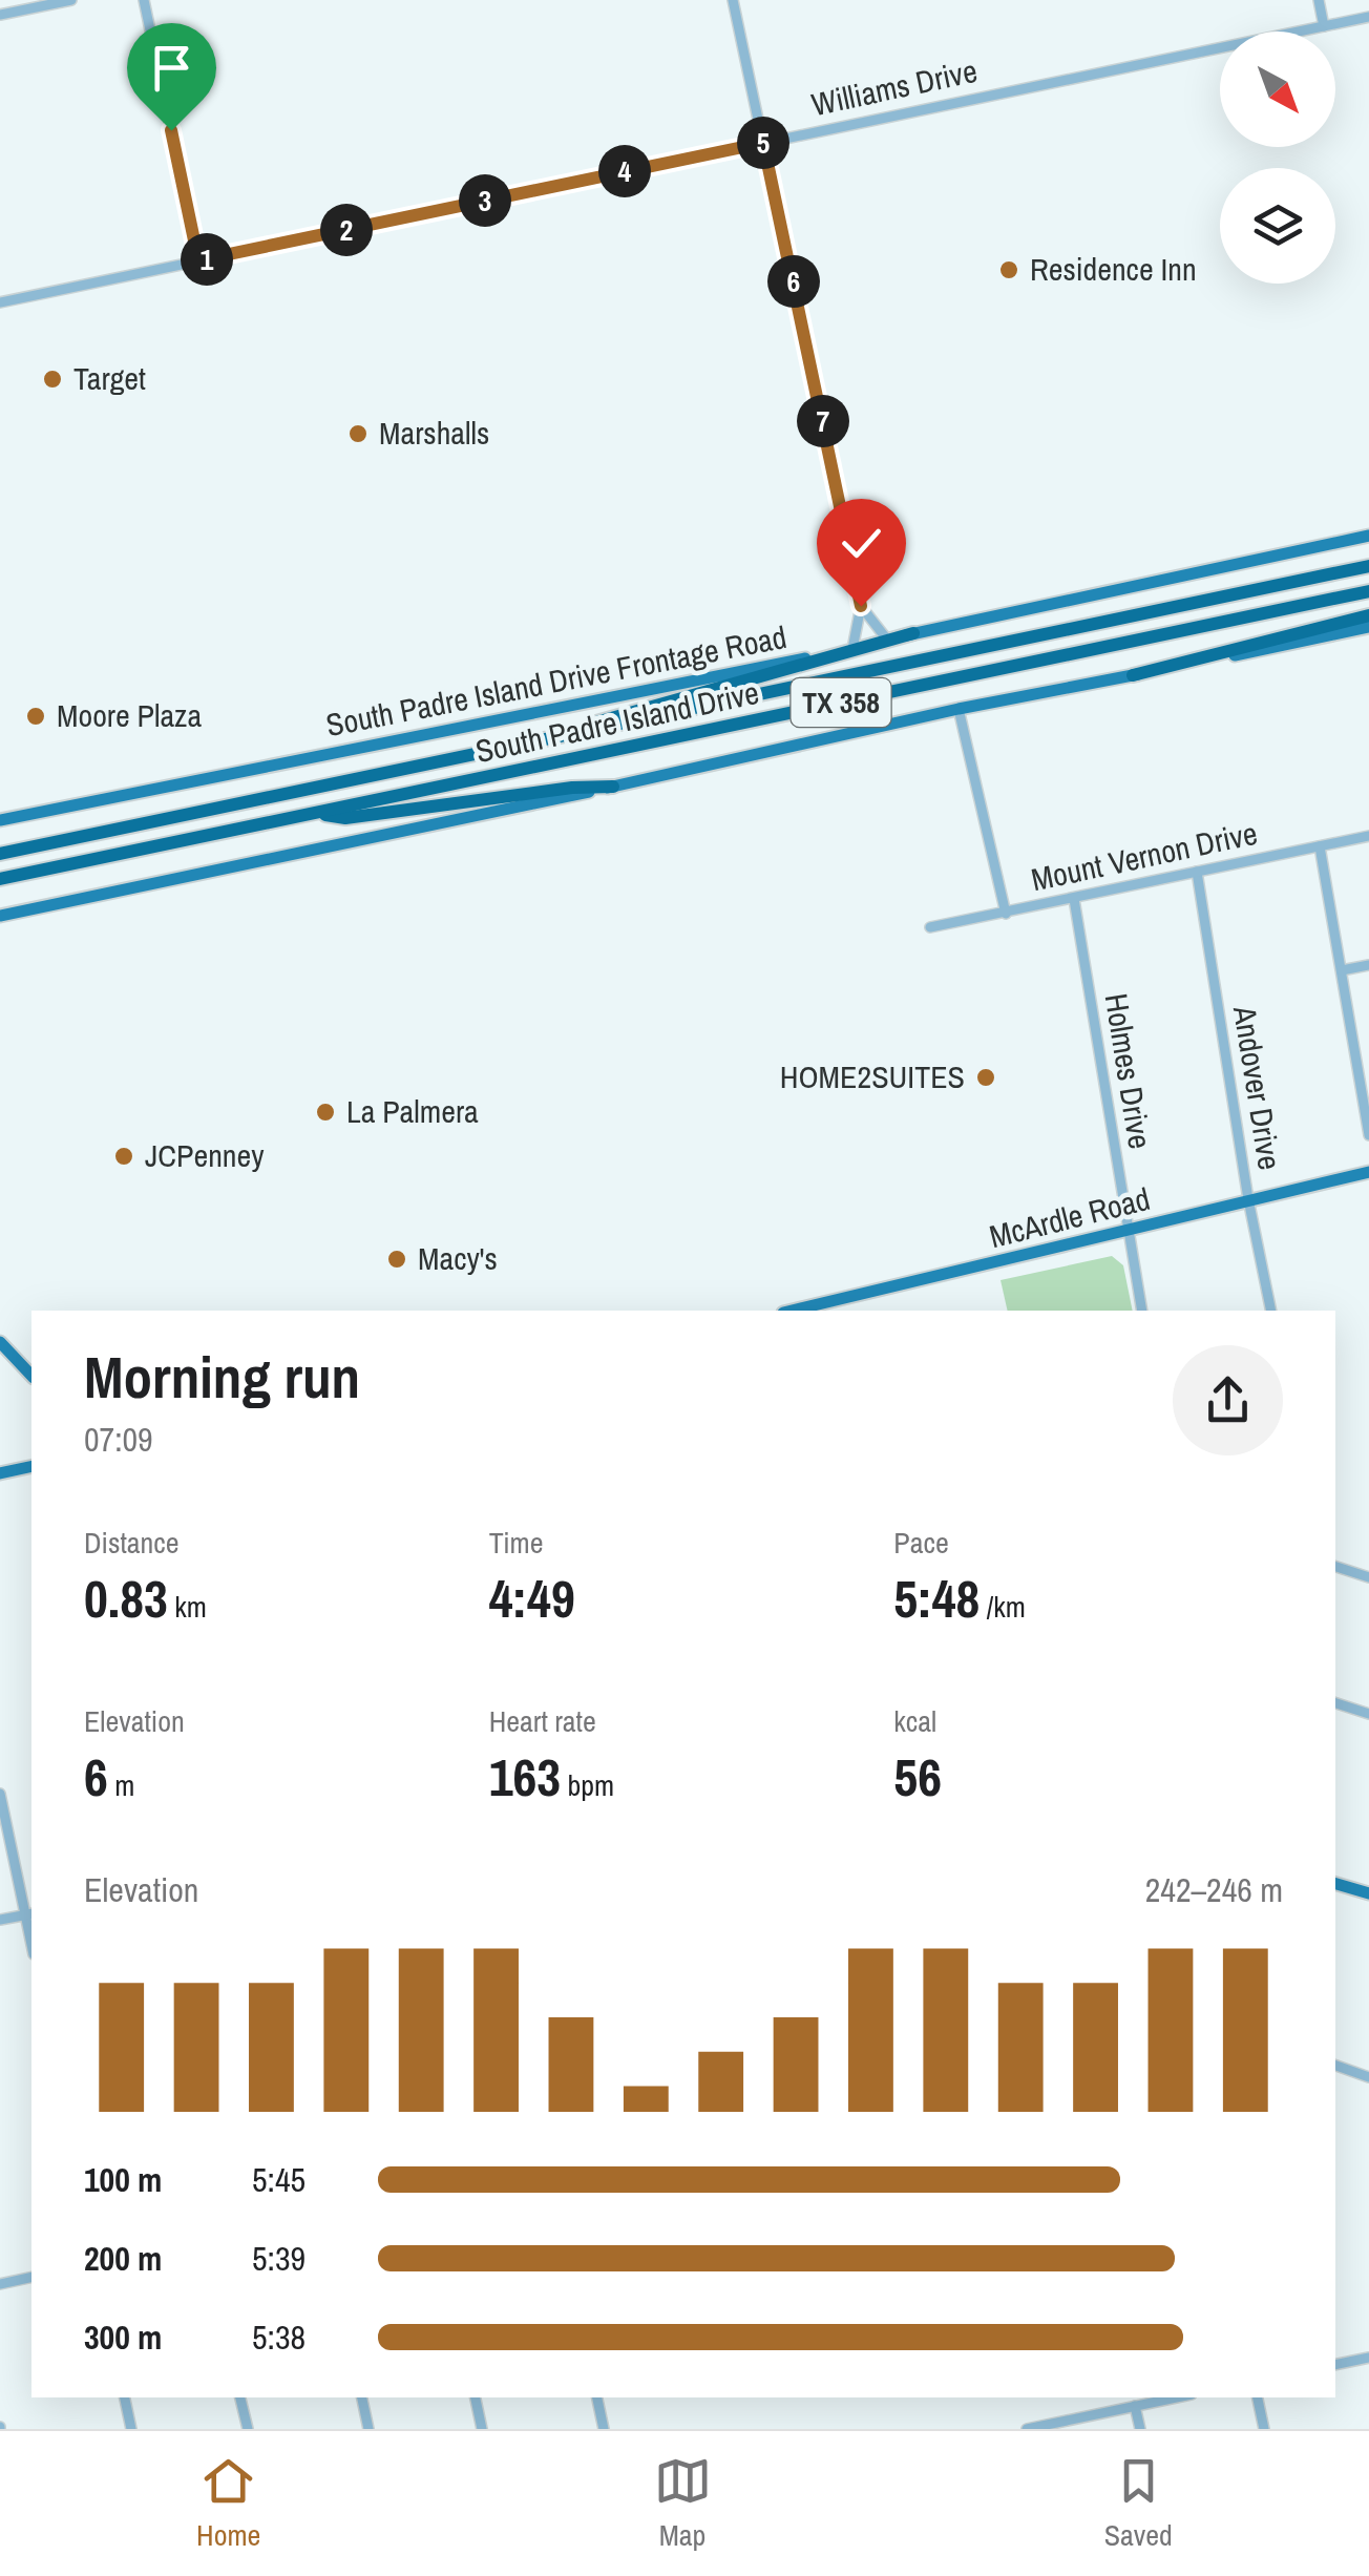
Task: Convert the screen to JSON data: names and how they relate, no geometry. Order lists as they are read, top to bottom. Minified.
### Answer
{"streets":{"highway":["TX 358","South Padre Island Drive"],"main road":["South Padre Island Drive Frontage Road","McArdle Road"],"street":["Williams Drive","Mount Vernon Drive","Holmes Drive","Andover Drive"]},"crossings":[["Mount Vernon Drive","Holmes Drive"],["Mount Vernon Drive","Andover Drive"],["Holmes Drive","McArdle Road"],["Andover Drive","McArdle Road"]],"places":["Residence Inn","Target","Marshalls","Moore Plaza","HOME2SUITES","La Palmera","JCPenney","Macy's"],"north":"bottom right","page":{"pins":["5","4","3","2","1","6","7"],"heading":["Morning run","07:09"],"stats":[["Distance","0.83 km"],["Time","4:49"],["Pace","5:48 /km"],["Elevation","6 m"],["Heart rate","163 bpm"],["kcal","56"]],"chart":["Elevation","242–246 m"],"list":[{"name":"100 m","note":"5:45"},{"name":"200 m","note":"5:39"},{"name":"300 m","note":"5:38"}],"tabs":["Home","Map","Saved"]}}
